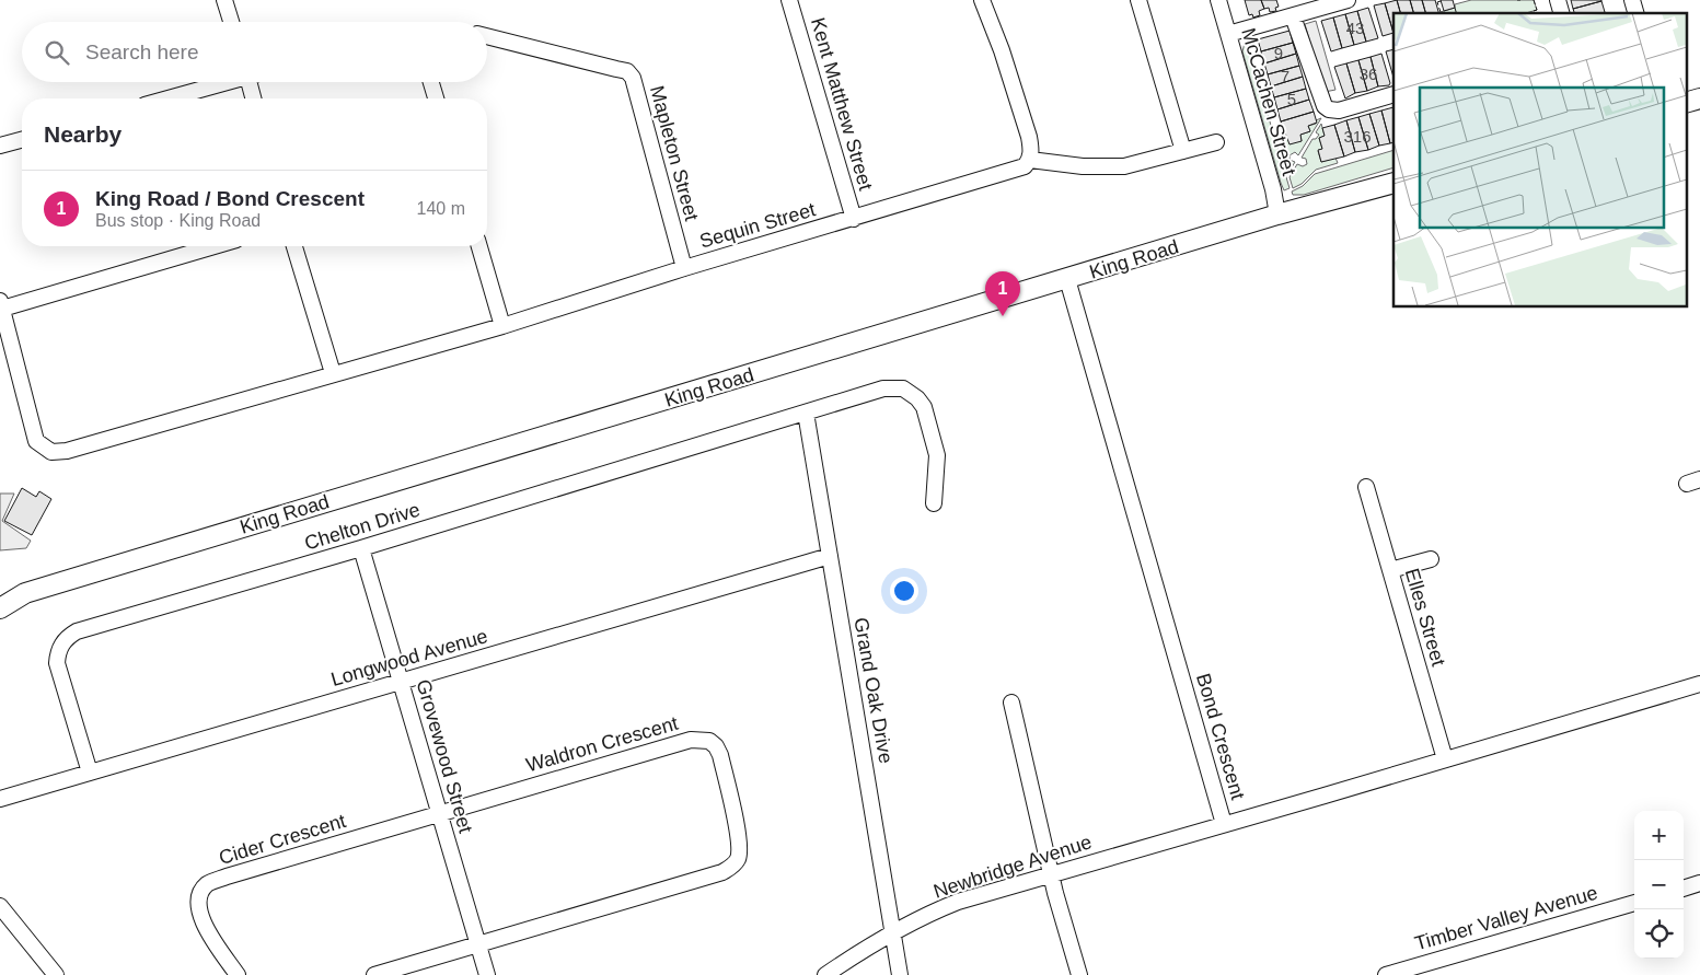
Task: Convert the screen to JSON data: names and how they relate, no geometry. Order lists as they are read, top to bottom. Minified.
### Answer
{"streets":{"main road":["King Road"],"street":["McCachen Street","Kent Matthew Street","Mapleton Street","Sequin Street","Chelton Drive","Elles Street","Longwood Avenue","Grand Oak Drive","Bond Crescent","Waldron Crescent","Grovewood Street","Cider Crescent","Newbridge Avenue","Timber Valley Avenue"]},"crossings":[["McCachen Street","King Road"],["Kent Matthew Street","Sequin Street"],["Mapleton Street","Sequin Street"],["King Road","Bond Crescent"],["Chelton Drive","Longwood Avenue"],["Chelton Drive","Grand Oak Drive"],["Chelton Drive","Grovewood Street"],["Elles Street","Bond Crescent"],["Longwood Avenue","Grand Oak Drive"],["Longwood Avenue","Grovewood Street"],["Grand Oak Drive","Newbridge Avenue"],["Bond Crescent","Newbridge Avenue"],["Waldron Crescent","Grovewood Street"],["Waldron Crescent","Cider Crescent"],["Grovewood Street","Cider Crescent"]],"house_numbers":["43","9","36","7","5","316"],"page":{"search":"Search here","heading":"Nearby","list":[{"mark":"1","name":"King Road / Bond Crescent","note":"Bus stop · King Road","value":"140 m"}],"pins":"1","map_buttons":["+","−"]}}
